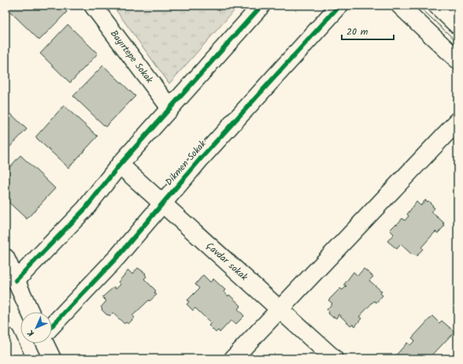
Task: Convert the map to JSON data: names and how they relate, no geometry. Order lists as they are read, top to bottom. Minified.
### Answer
{"streets":{"street":["Bayırtepe Sokak","Dikmen Sokak","Çavdar sokak"]},"crossings":[["Dikmen Sokak","Çavdar sokak"]],"scale_bar":"20 m","north":"bottom left"}
